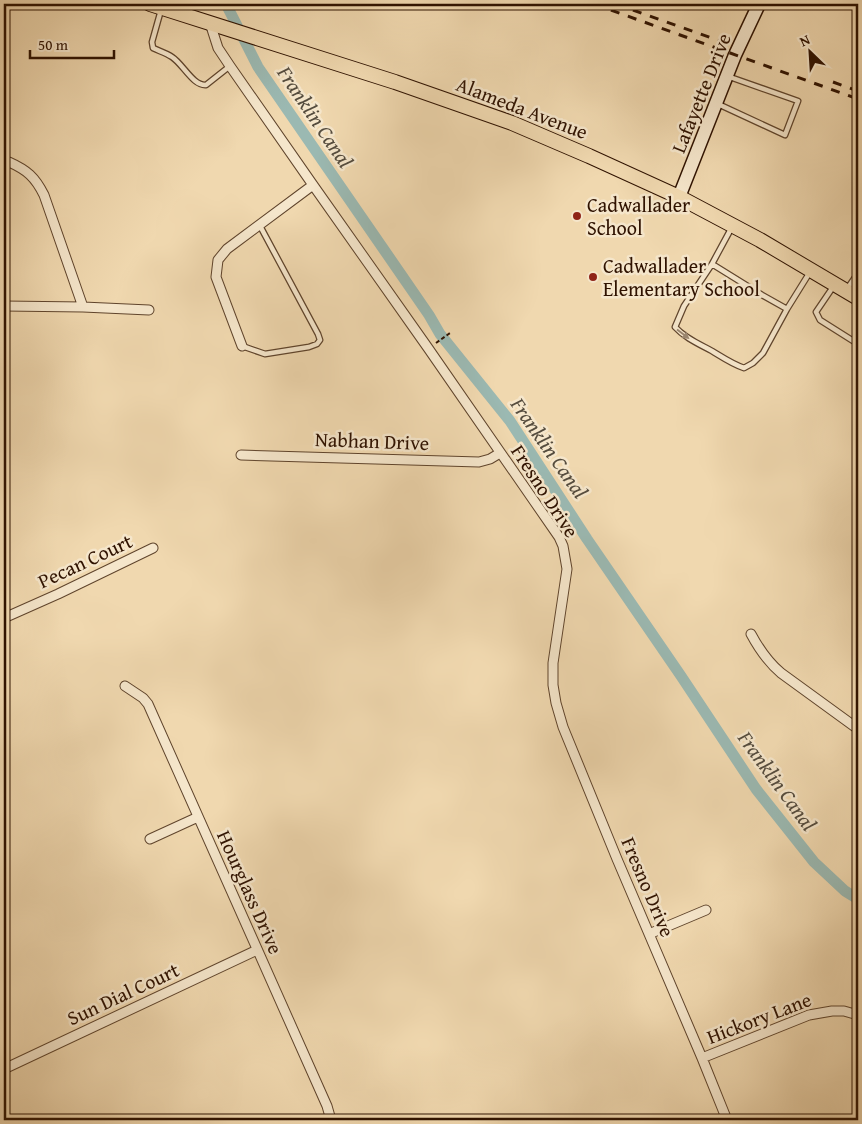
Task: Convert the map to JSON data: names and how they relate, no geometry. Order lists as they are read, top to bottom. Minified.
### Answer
{"streets":{"main road":["Alameda Avenue"],"street":["Lafayette Drive","Nabhan Drive","Fresno Drive","Pecan Court","Hourglass Drive","Sun Dial Court","Hickory Lane"]},"crossings":[["Lafayette Drive","Alameda Avenue"],["Alameda Avenue","Fresno Drive"],["Nabhan Drive","Fresno Drive"],["Fresno Drive","Hickory Lane"],["Hourglass Drive","Sun Dial Court"]],"water":["Franklin Canal"],"places":["Cadwallader School","Cadwallader Elementary School"],"scale_bar":"50 m","north":"top left"}
